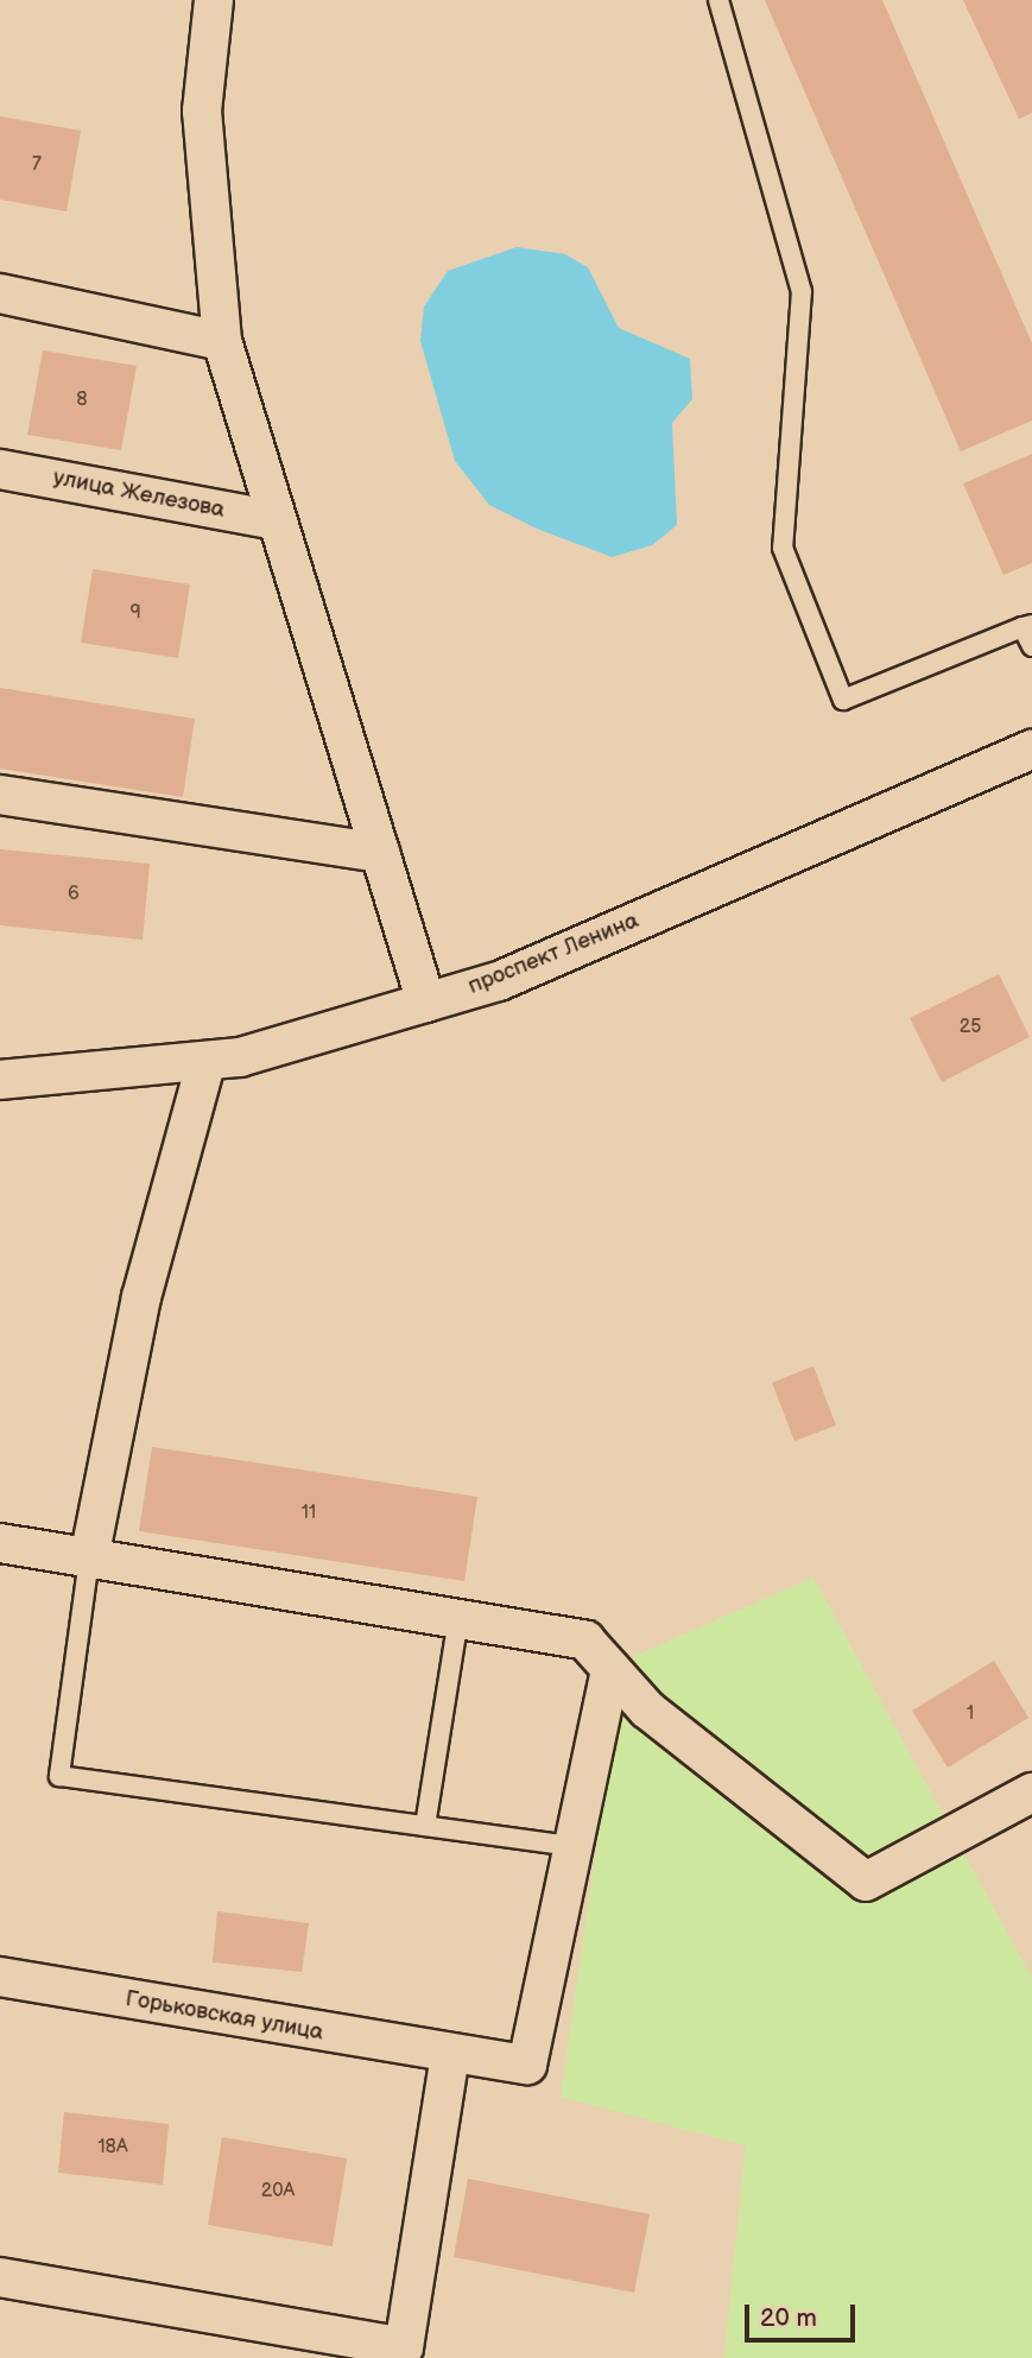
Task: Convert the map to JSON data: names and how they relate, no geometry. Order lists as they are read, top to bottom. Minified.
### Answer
{"streets":{"street":["улица Железова","проспект Ленина","Горьковская улица"]},"house_numbers":["7","8","9","6","25","11","1","18А","20А"],"scale_bar":"20 m"}
